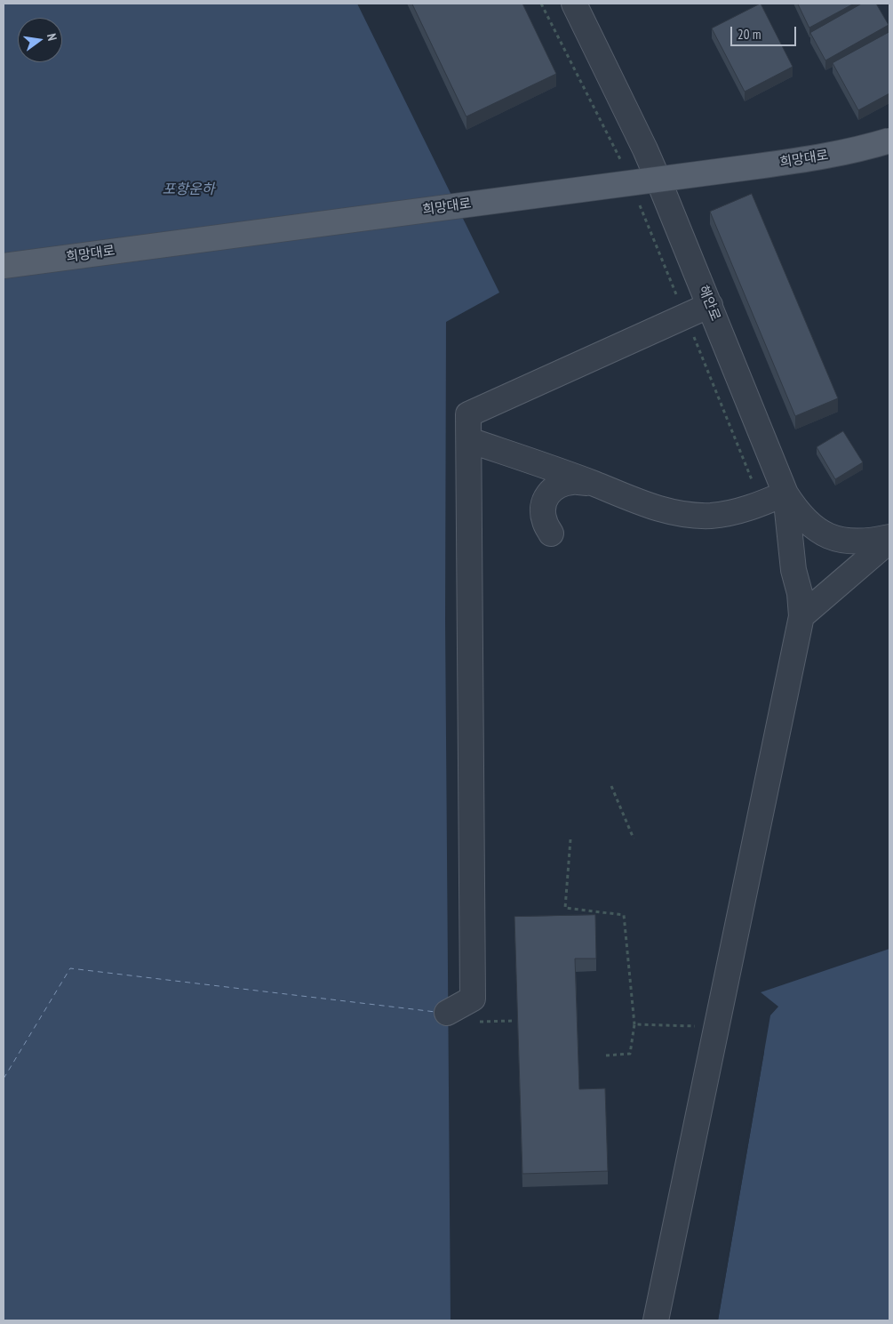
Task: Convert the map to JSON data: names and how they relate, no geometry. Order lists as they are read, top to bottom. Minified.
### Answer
{"streets":{"main road":["희망대로"],"street":["해안로"]},"water":["포항운하"],"scale_bar":"20 m","north":"right"}
